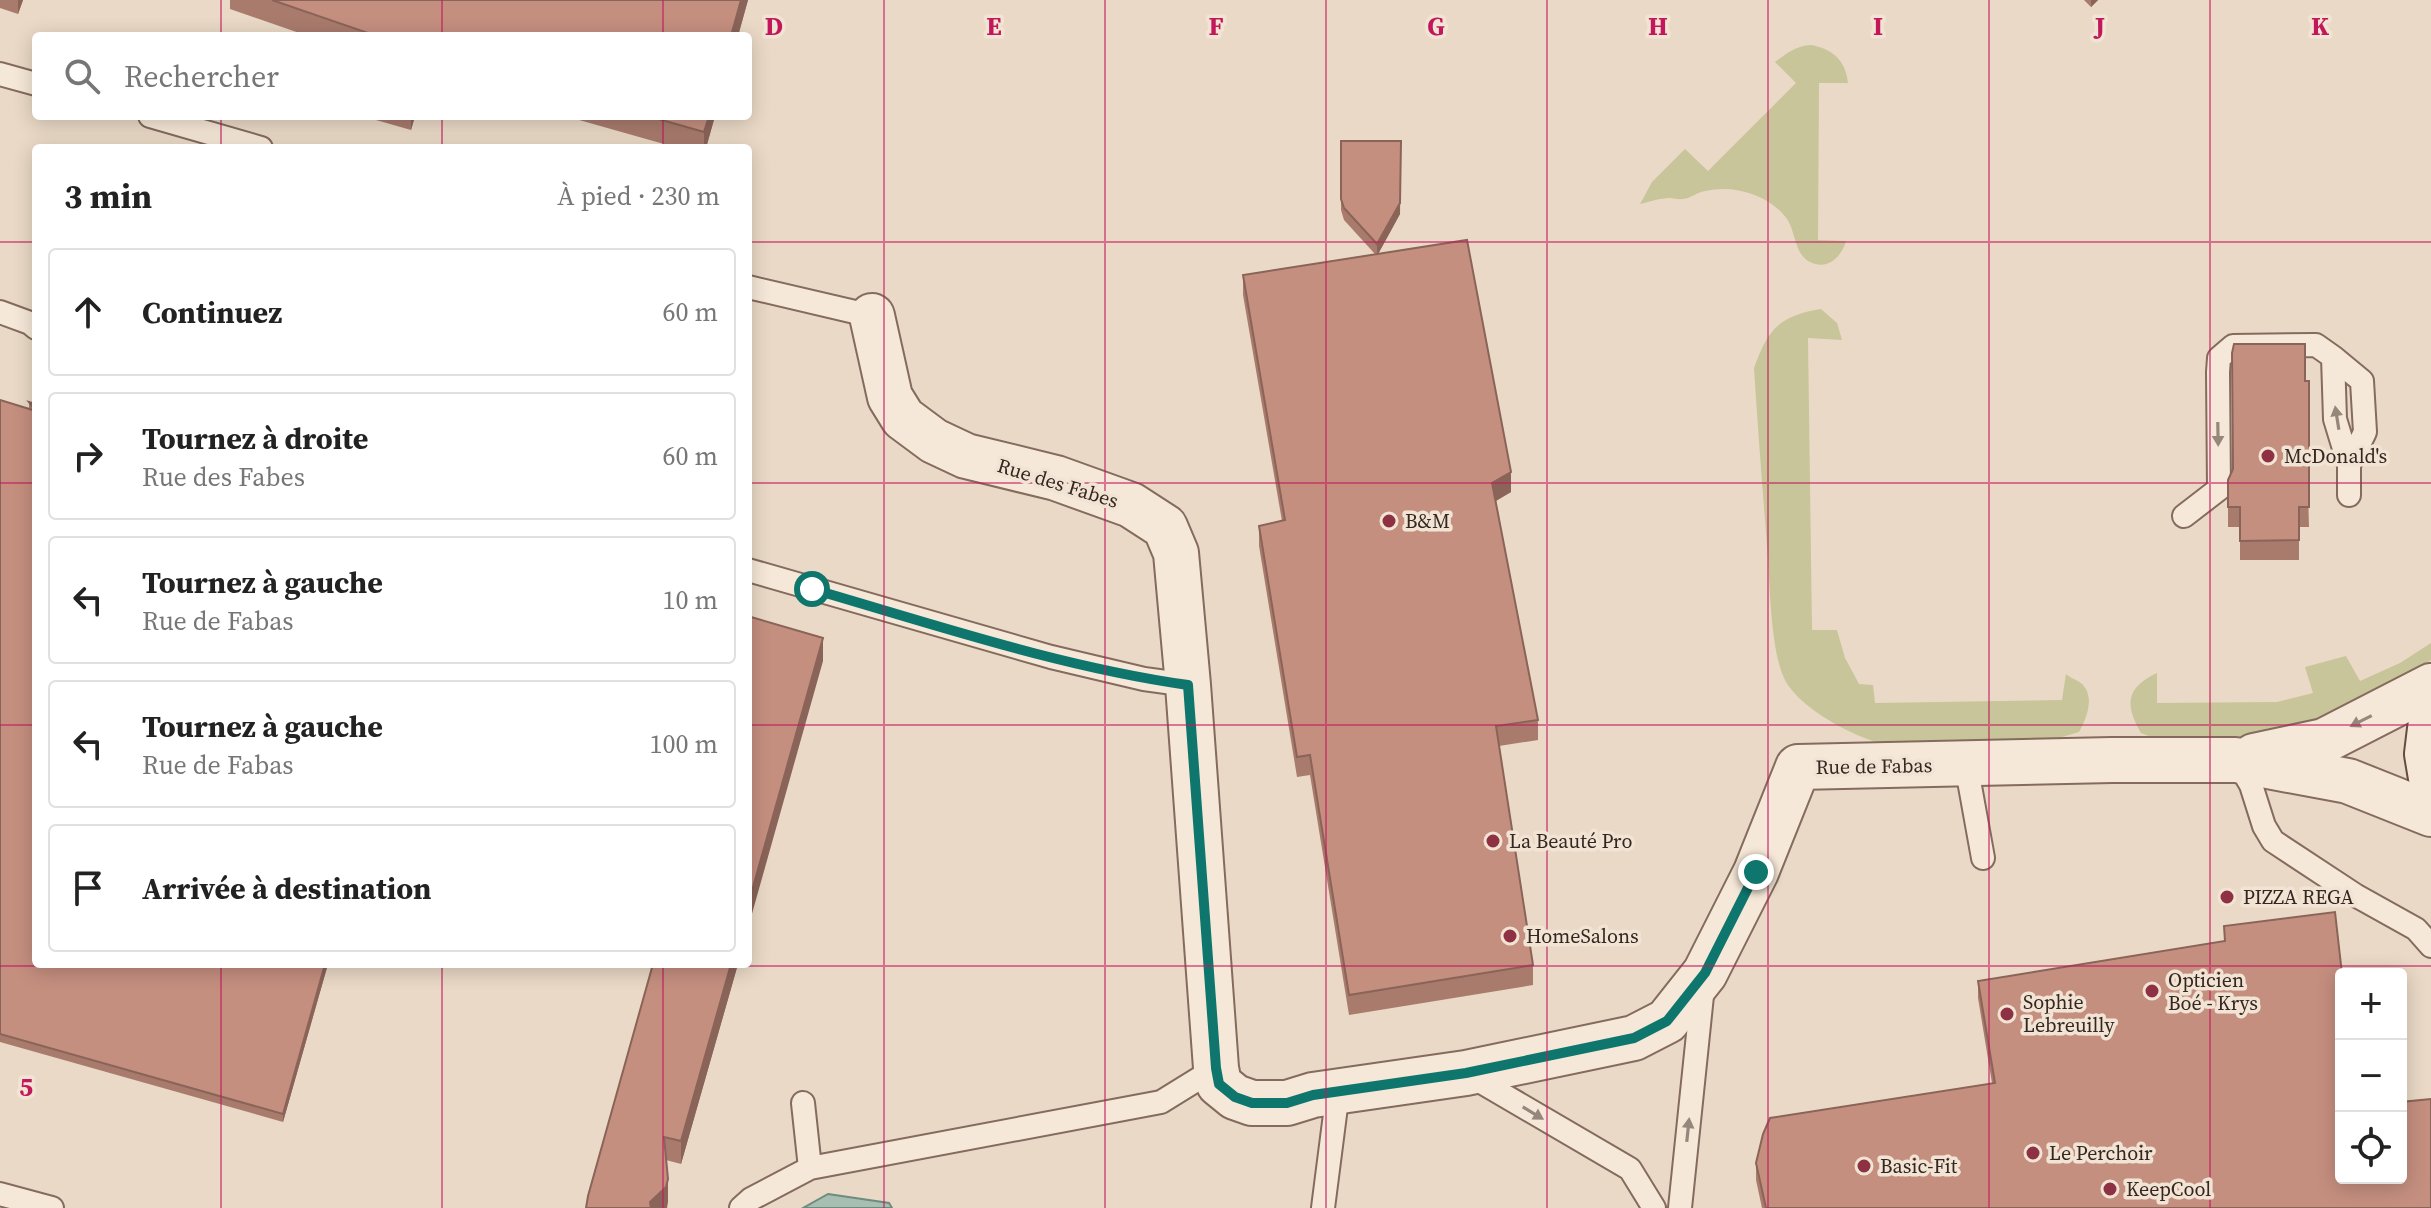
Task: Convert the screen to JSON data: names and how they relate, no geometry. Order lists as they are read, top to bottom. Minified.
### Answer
{"streets":{"street":["Rue des Fabes","Rue de Fabas"]},"crossings":[["Rue des Fabes","Rue de Fabas"]],"places":["McDonald's","B&M","La Beauté Pro","PIZZA REGA","HomeSalons","Opticien Boé - Krys","Sophie Lebreuilly","Le Perchoir","Basic-Fit","KeepCool"],"page":{"search":"Rechercher","heading":["3 min","À pied · 230 m"],"list":[["Continuez","60 m"],["Tournez à droite","Rue des Fabes","60 m"],["Tournez à gauche","Rue de Fabas","10 m"],["Tournez à gauche","Rue de Fabas","100 m"],"Arrivée à destination"],"map_buttons":["+","−"]},"grid":{"columns":["D","E","F","G","H","I","J","K"],"rows":["5"]}}
